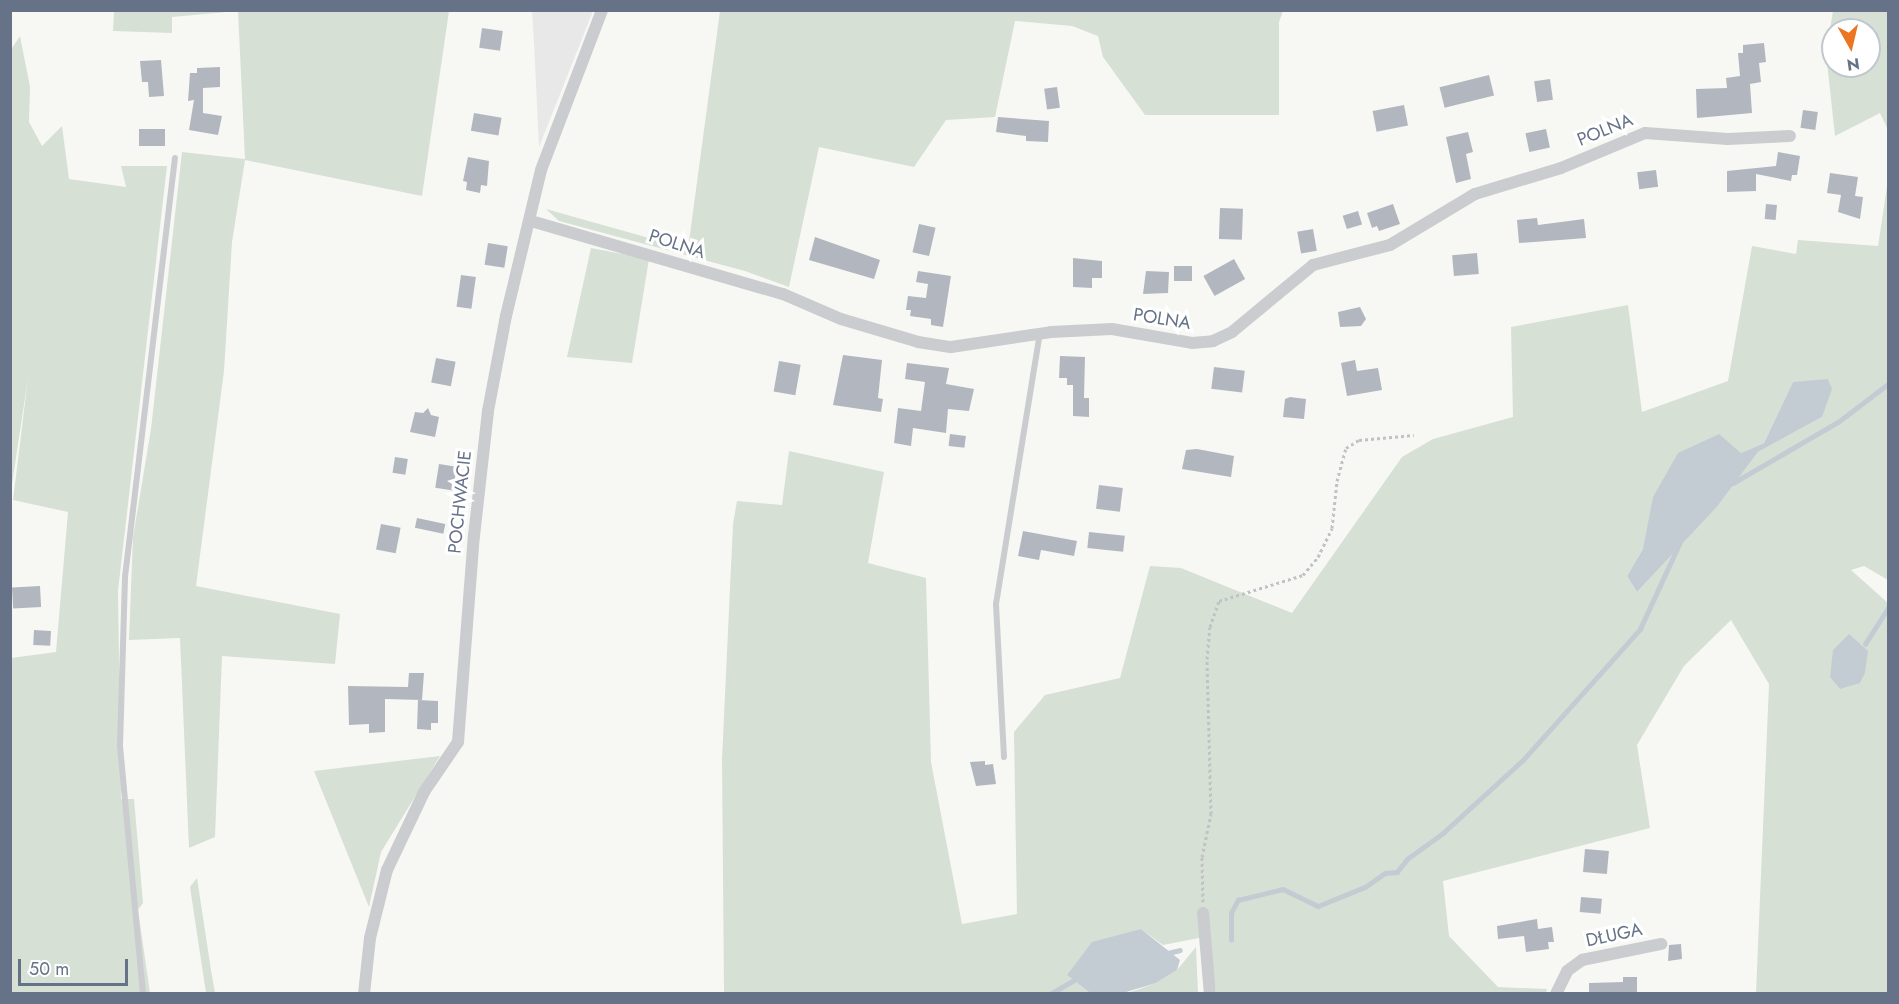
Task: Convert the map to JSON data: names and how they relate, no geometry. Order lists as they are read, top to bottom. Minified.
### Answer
{"streets":{"street":["POLNA","POCHWACIE","DŁUGA"]},"crossings":[["POLNA","POCHWACIE"]],"scale_bar":"50 m","north":"bottom"}
